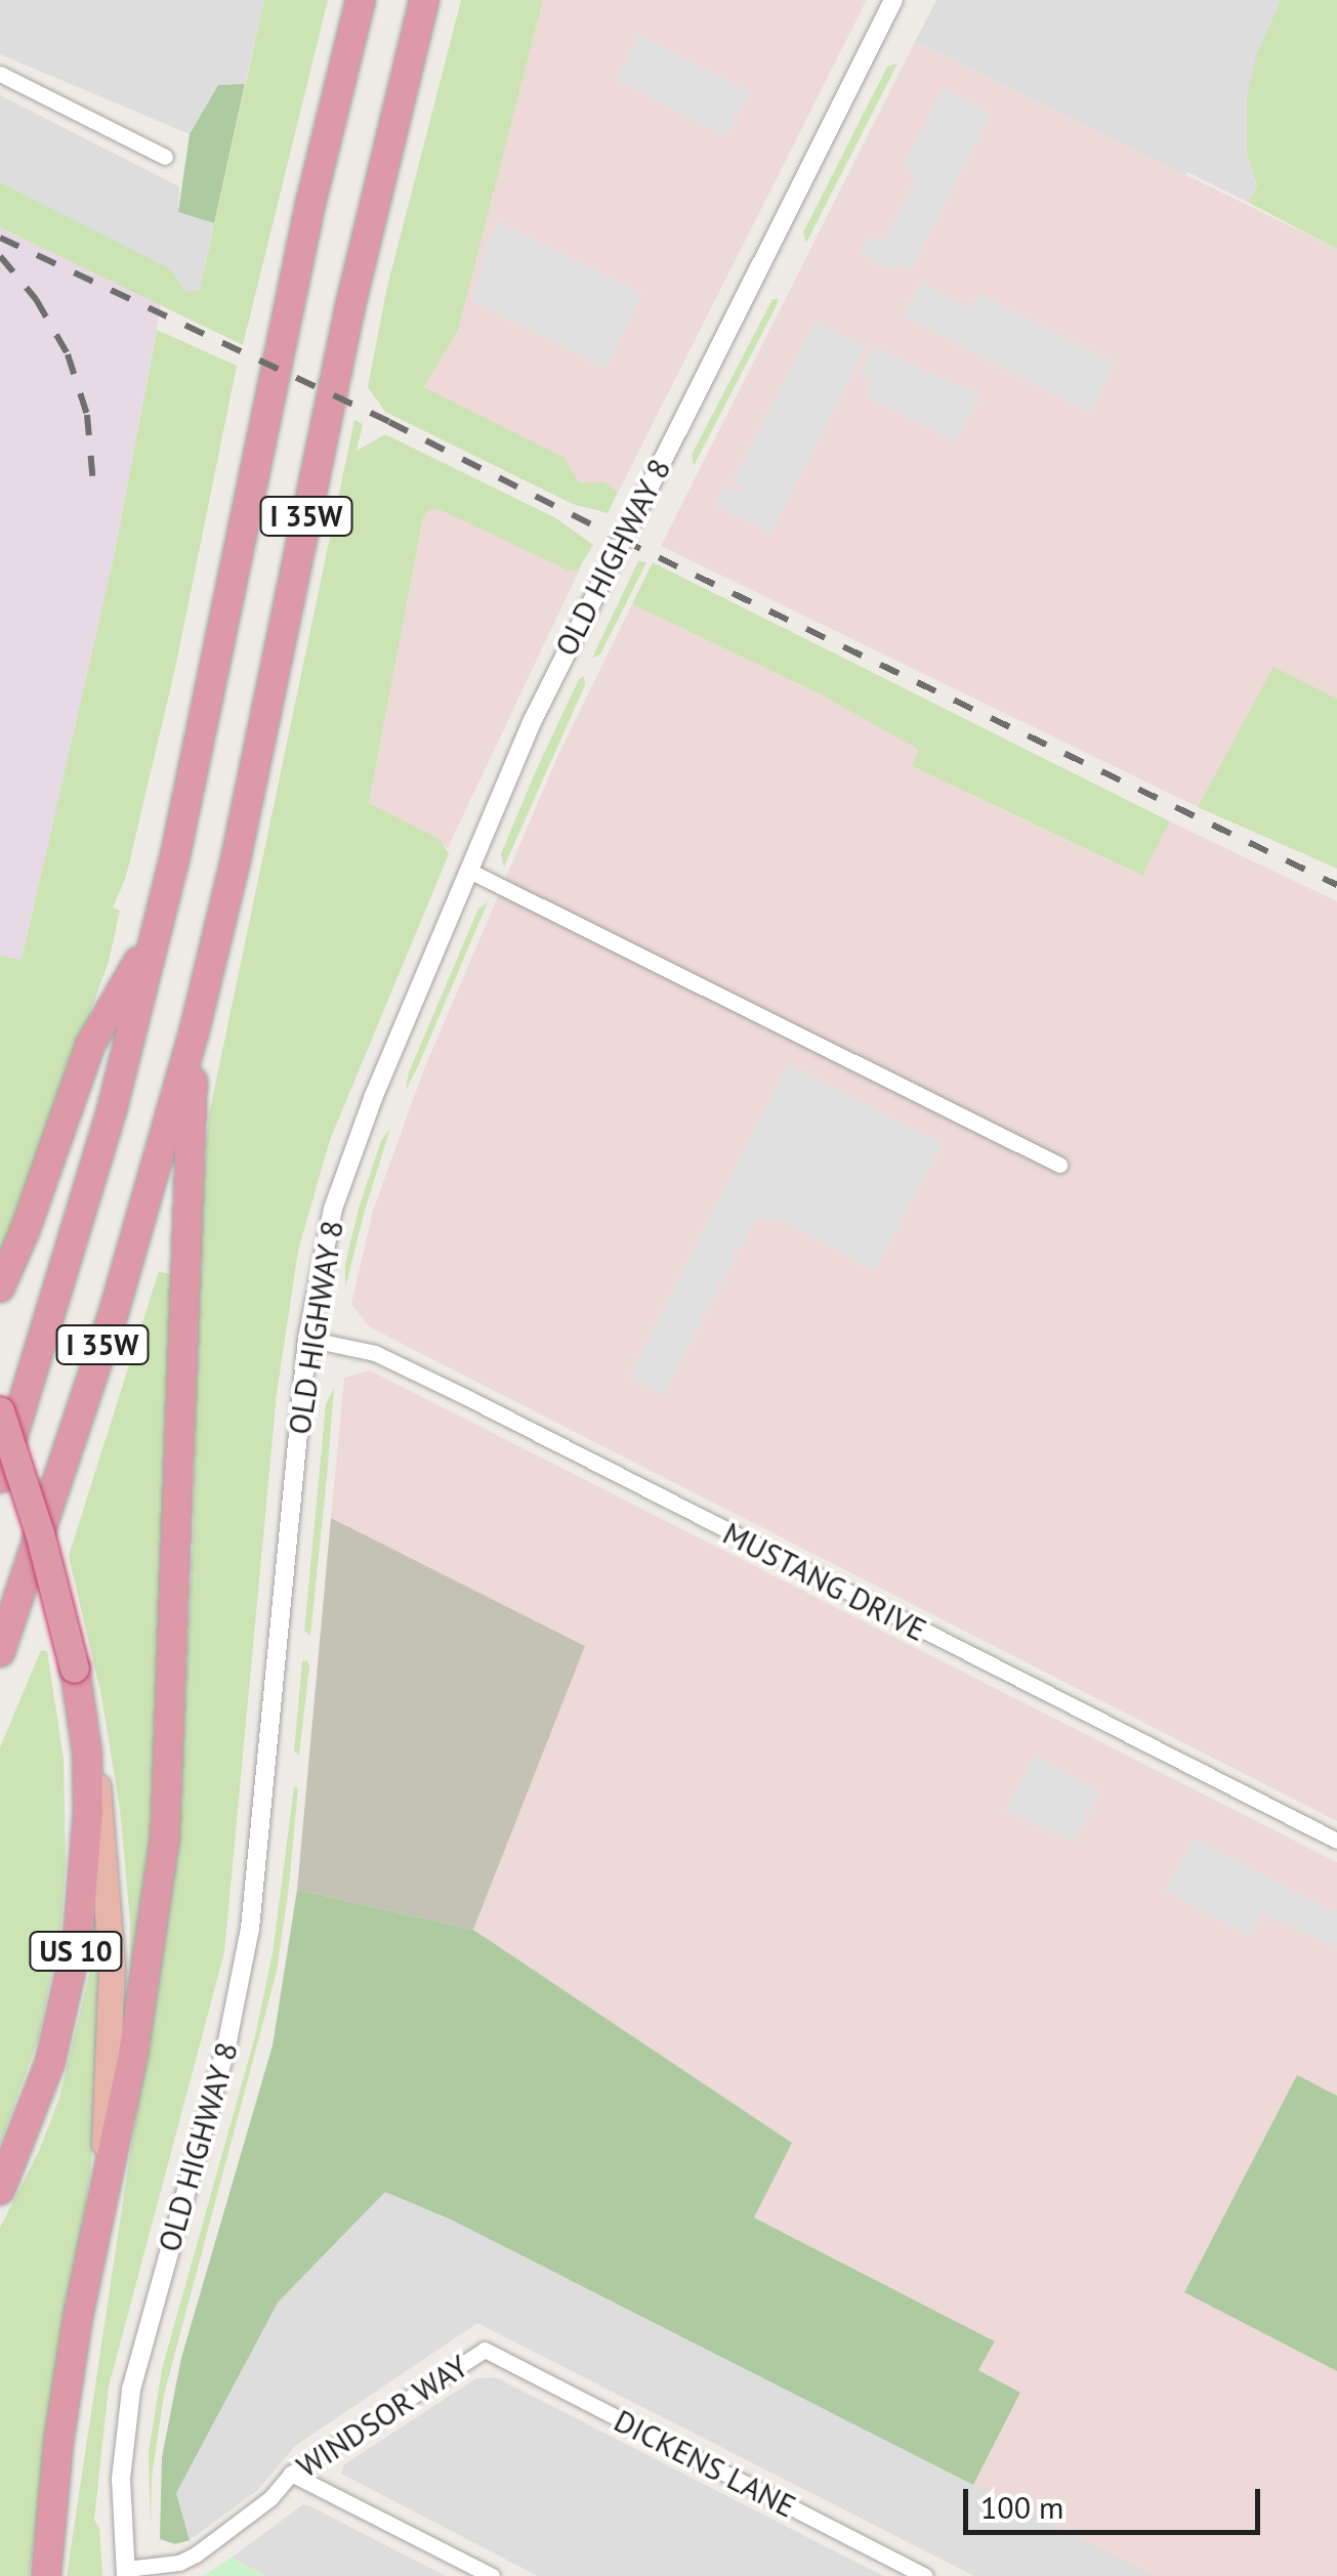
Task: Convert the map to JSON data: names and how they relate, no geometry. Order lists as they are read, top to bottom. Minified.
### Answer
{"streets":{"highway":["I 35W","US 10"],"street":["OLD HIGHWAY 8","MUSTANG DRIVE","WINDSOR WAY","DICKENS LANE"]},"crossings":[["OLD HIGHWAY 8","MUSTANG DRIVE"],["OLD HIGHWAY 8","WINDSOR WAY"],["WINDSOR WAY","DICKENS LANE"]],"scale_bar":"100 m"}
